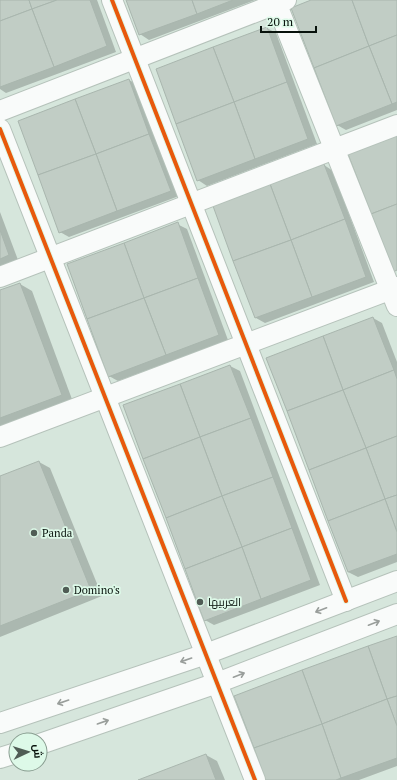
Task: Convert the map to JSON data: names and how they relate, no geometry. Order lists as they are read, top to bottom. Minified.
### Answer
{"places":["Panda","Domino's","العربيها"],"scale_bar":"20 m","north":"right"}
